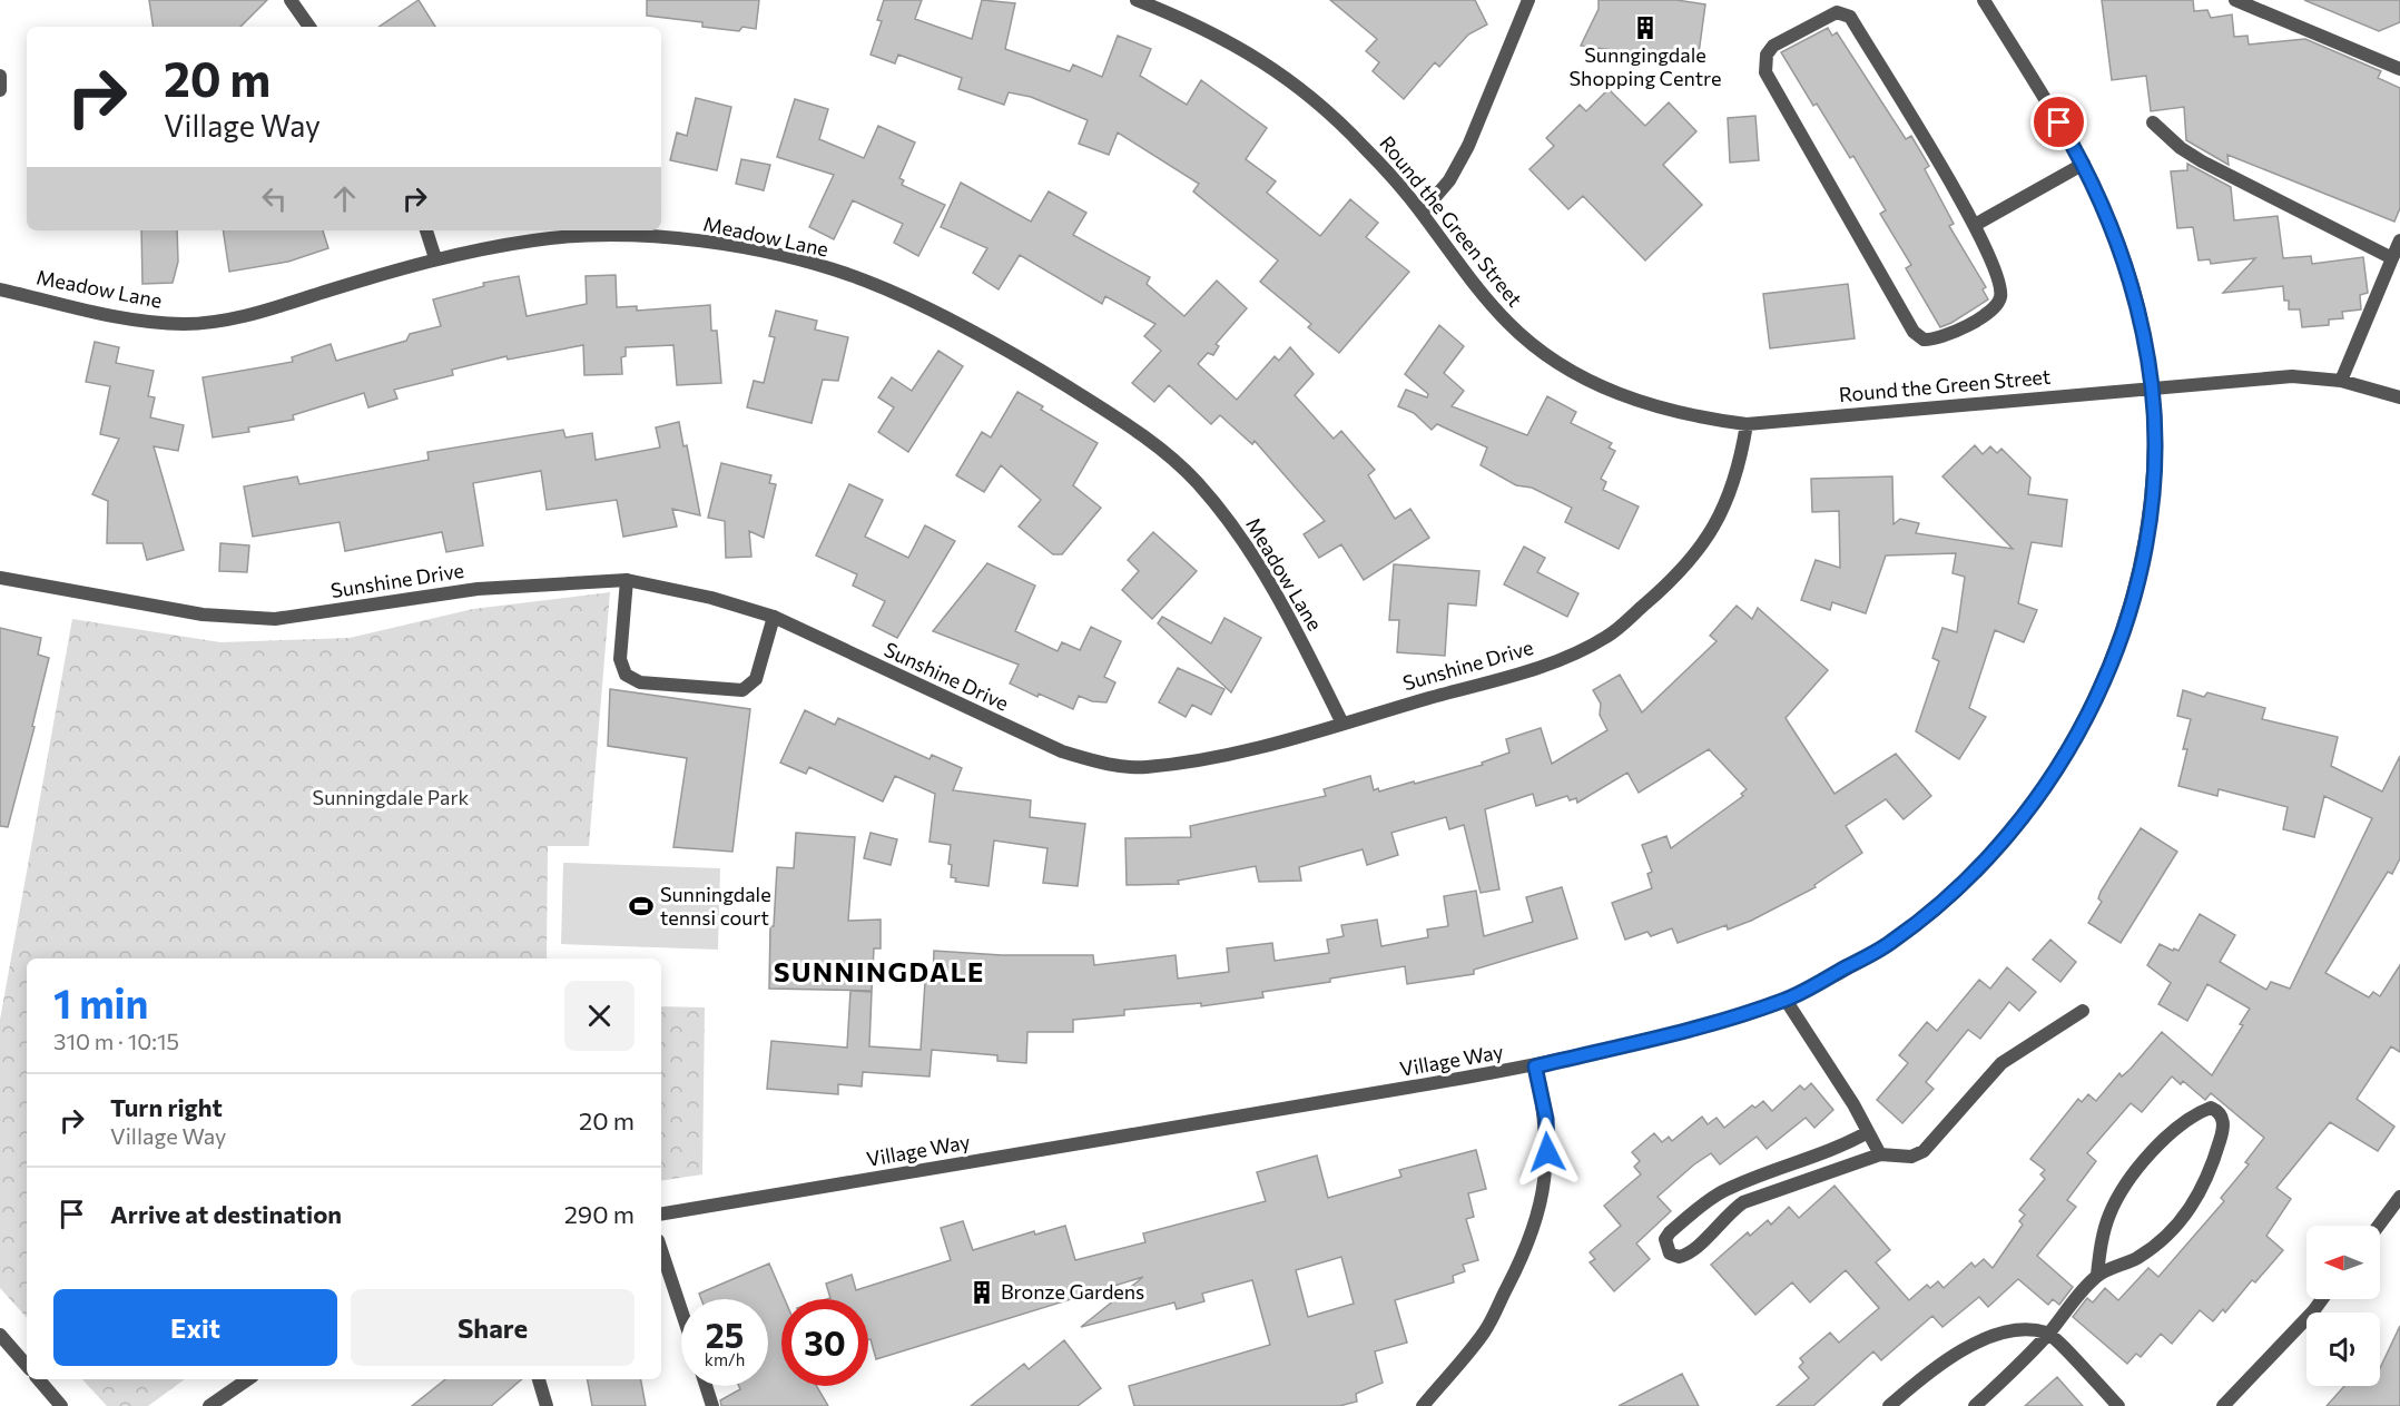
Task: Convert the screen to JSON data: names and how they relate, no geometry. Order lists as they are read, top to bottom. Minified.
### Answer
{"streets":{"street":["Round the Green Street","Meadow Lane","Sunshine Drive","Village Way"]},"crossings":[["Round the Green Street","Sunshine Drive"],["Round the Green Street","Village Way"],["Meadow Lane","Sunshine Drive"]],"districts":["SUNNINGDALE"],"parks":["Sunningdale Park"],"places":{"building":["Sunngingdale Shopping Centre","Bronze Gardens"],"sports":["Sunningdale tennsi court"]},"north":"left","page":{"turn":["20 m","Village Way"],"heading":["1 min","310 m · 10:15"],"list":[{"name":"Turn right","note":"Village Way","value":"20 m"},{"name":"Arrive at destination","value":"290 m"}],"buttons":["Exit","Share"],"speed":"25 km/h","limit":"30"}}
